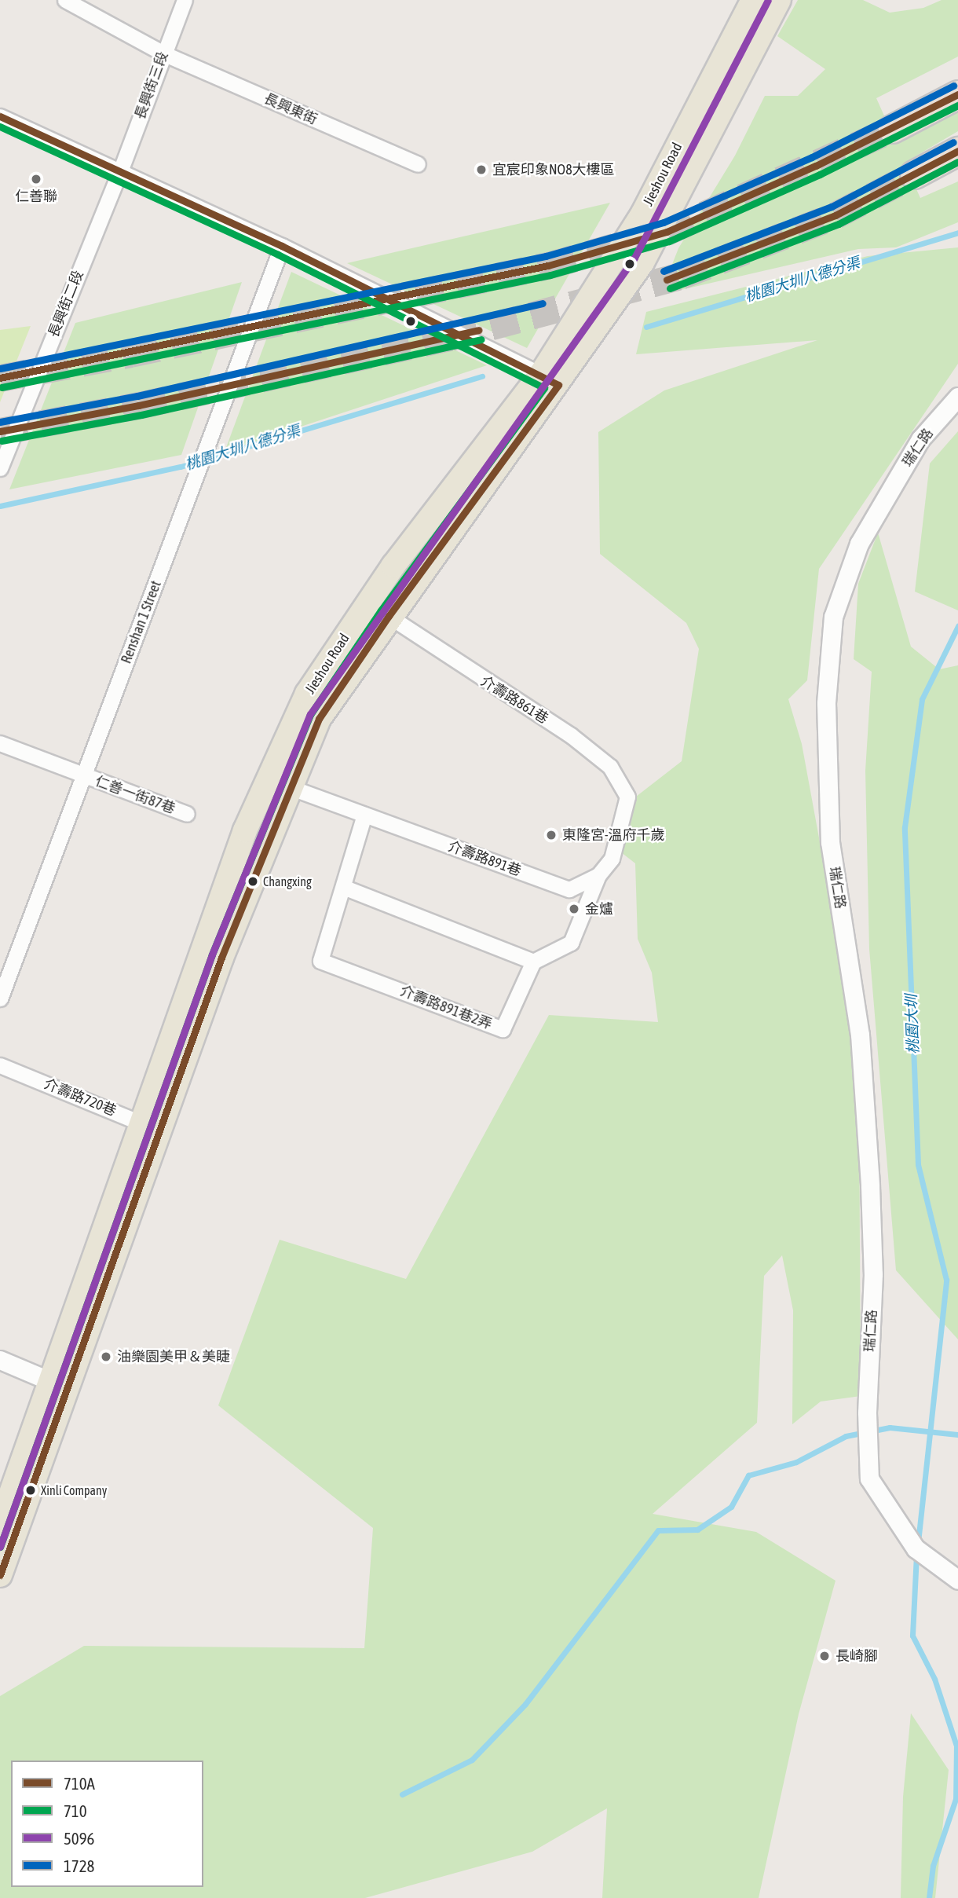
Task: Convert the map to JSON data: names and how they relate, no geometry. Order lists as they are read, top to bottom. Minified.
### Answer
{"streets":{"main road":["Jieshou Road"],"street":["長興街三段","長興東街","長興街二段","瑞仁路","Renshan 1 Street","介壽路861巷","仁善一街87巷","介壽路891巷","介壽路891巷2弄","介壽路720巷"]},"crossings":[["長興街三段","長興東街"],["長興街三段","長興街二段"],["Jieshou Road","介壽路861巷"],["Jieshou Road","介壽路891巷"],["Jieshou Road","介壽路720巷"],["Renshan 1 Street","仁善一街87巷"],["介壽路861巷","介壽路891巷"]],"water":["桃園大圳八德分渠","桃園大圳"],"places":["宜宸印象NO8大樓區","仁善聯","東隆宮-溫府千歲","Changxing","金爐","油樂園美甲＆美睫","Xinli Company","長崎腳"],"lines":["transit line 5096","transit line 1728","transit line 710A","transit line 710"],"legend":["710A","710","5096","1728"]}
